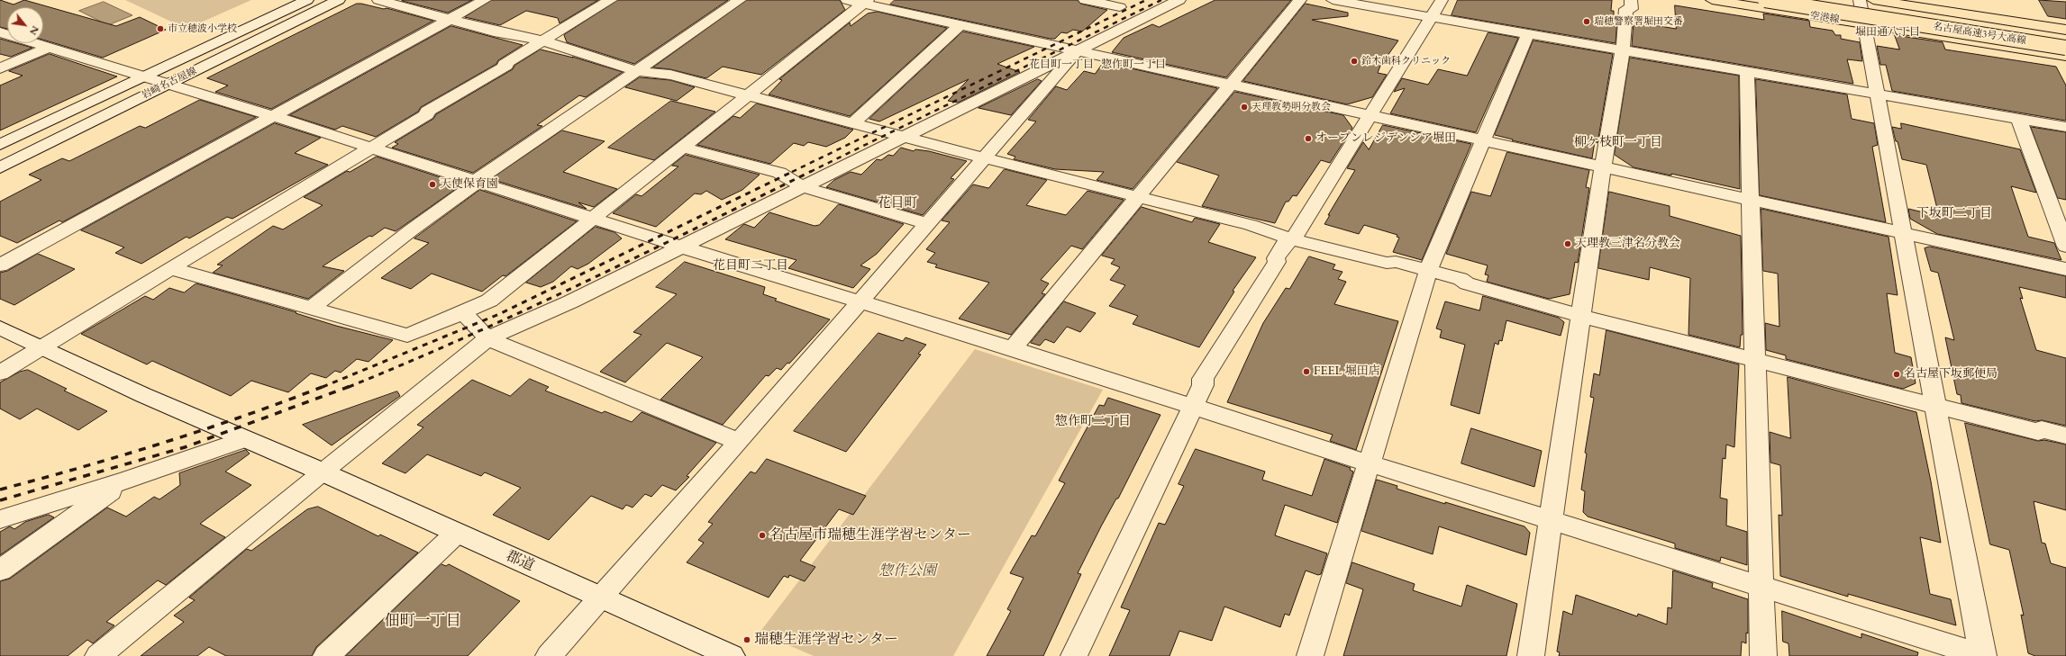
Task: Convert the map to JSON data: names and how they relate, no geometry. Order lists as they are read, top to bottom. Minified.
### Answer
{"streets":{"main road":["空港線","名古屋高速3号大高線"],"street":["岩崎名古屋線","郡道"]},"districts":["堀田通八丁目","花目町一丁目","惣作町一丁目","柳ケ枝町一丁目","花目町","下坂町二丁目","花目町二丁目","惣作町二丁目","佃町一丁目"],"parks":["惣作公園"],"places":["瑞穂警察署堀田交番","市立穂波小学校","鈴木歯科クリニック","天理教勢明分教会","オープンレジデンシア堀田","天使保育園","天理教三津名分教会","FEEL 堀田店","名古屋下坂郵便局","名古屋市瑞穂生涯学習センター","瑞穂生涯学習センター"],"north":"bottom right"}
